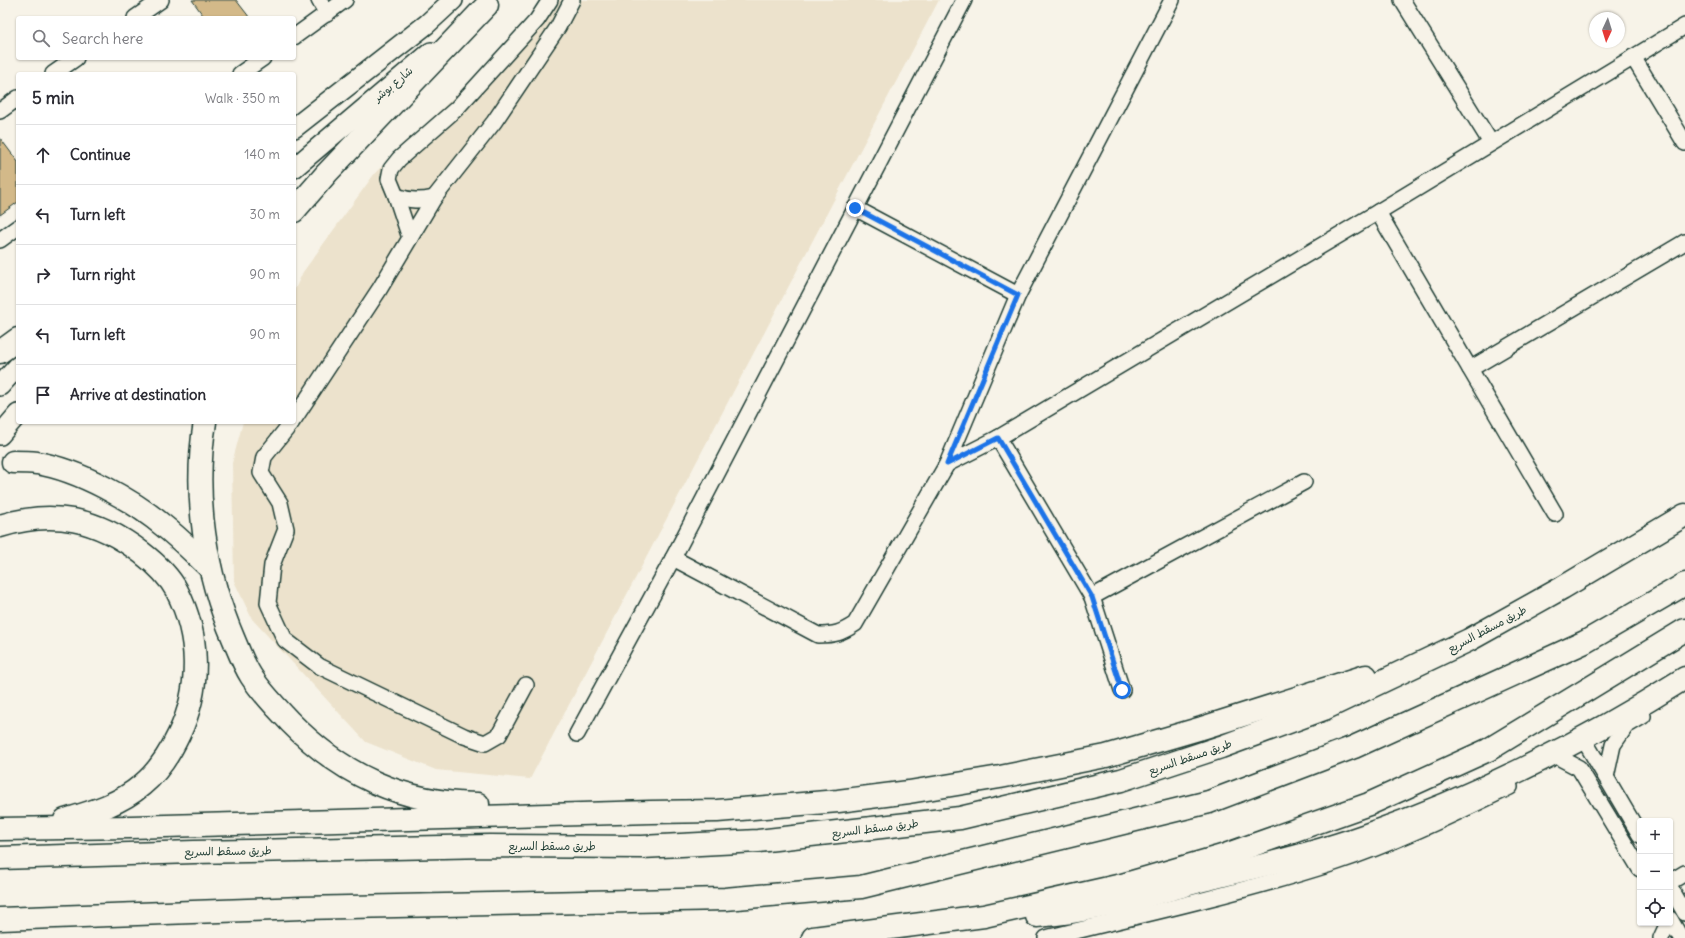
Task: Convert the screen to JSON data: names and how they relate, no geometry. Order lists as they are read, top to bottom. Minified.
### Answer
{"streets":{"highway":["طريق مسقط السريع"],"main road":["شارع بوشر"]},"north":"bottom","page":{"search":"Search here","heading":["5 min","Walk · 350 m"],"list":[["Continue","140 m"],["Turn left","30 m"],["Turn right","90 m"],["Turn left","90 m"],"Arrive at destination"],"map_buttons":["+","−"]}}
